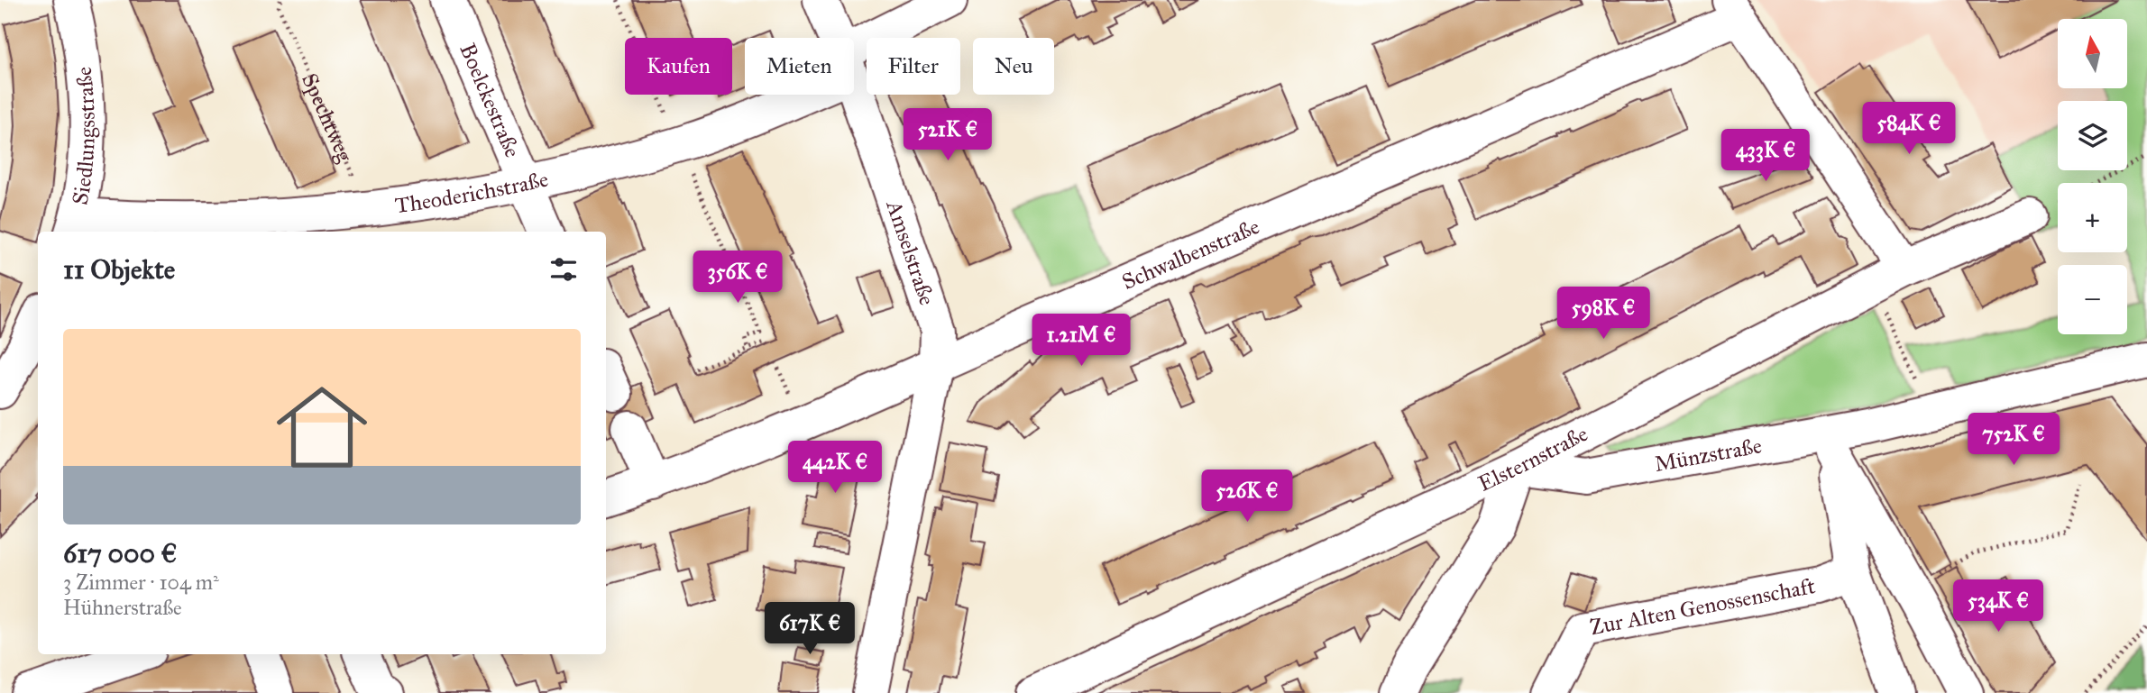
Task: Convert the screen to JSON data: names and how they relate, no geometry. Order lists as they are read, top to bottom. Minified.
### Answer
{"streets":{"street":["Boelckestraße","Siedlungsstraße","Theoderichstraße","Amselstraße","Schwalbenstraße","Münzstraße","Elsternstraße","Zur Alten Genossenschaft"],"path":["Spechtweg"]},"crossings":[["Boelckestraße","Theoderichstraße"],["Spechtweg","Theoderichstraße"],["Siedlungsstraße","Theoderichstraße"],["Amselstraße","Schwalbenstraße"],["Münzstraße","Elsternstraße"]],"north":"top","page":{"map_buttons":["+","−"],"chip":["Kaufen","Mieten","Filter","Neu"],"price":["584K €","521K €","433K €","356K €","598K €","1.21M €","752K €","442K €","526K €","534K €","617K €"],"heading":"11 Objekte","list":[{"name":"617 000 €","note":"3 Zimmer · 104 m² · Hühnerstraße"}]}}
